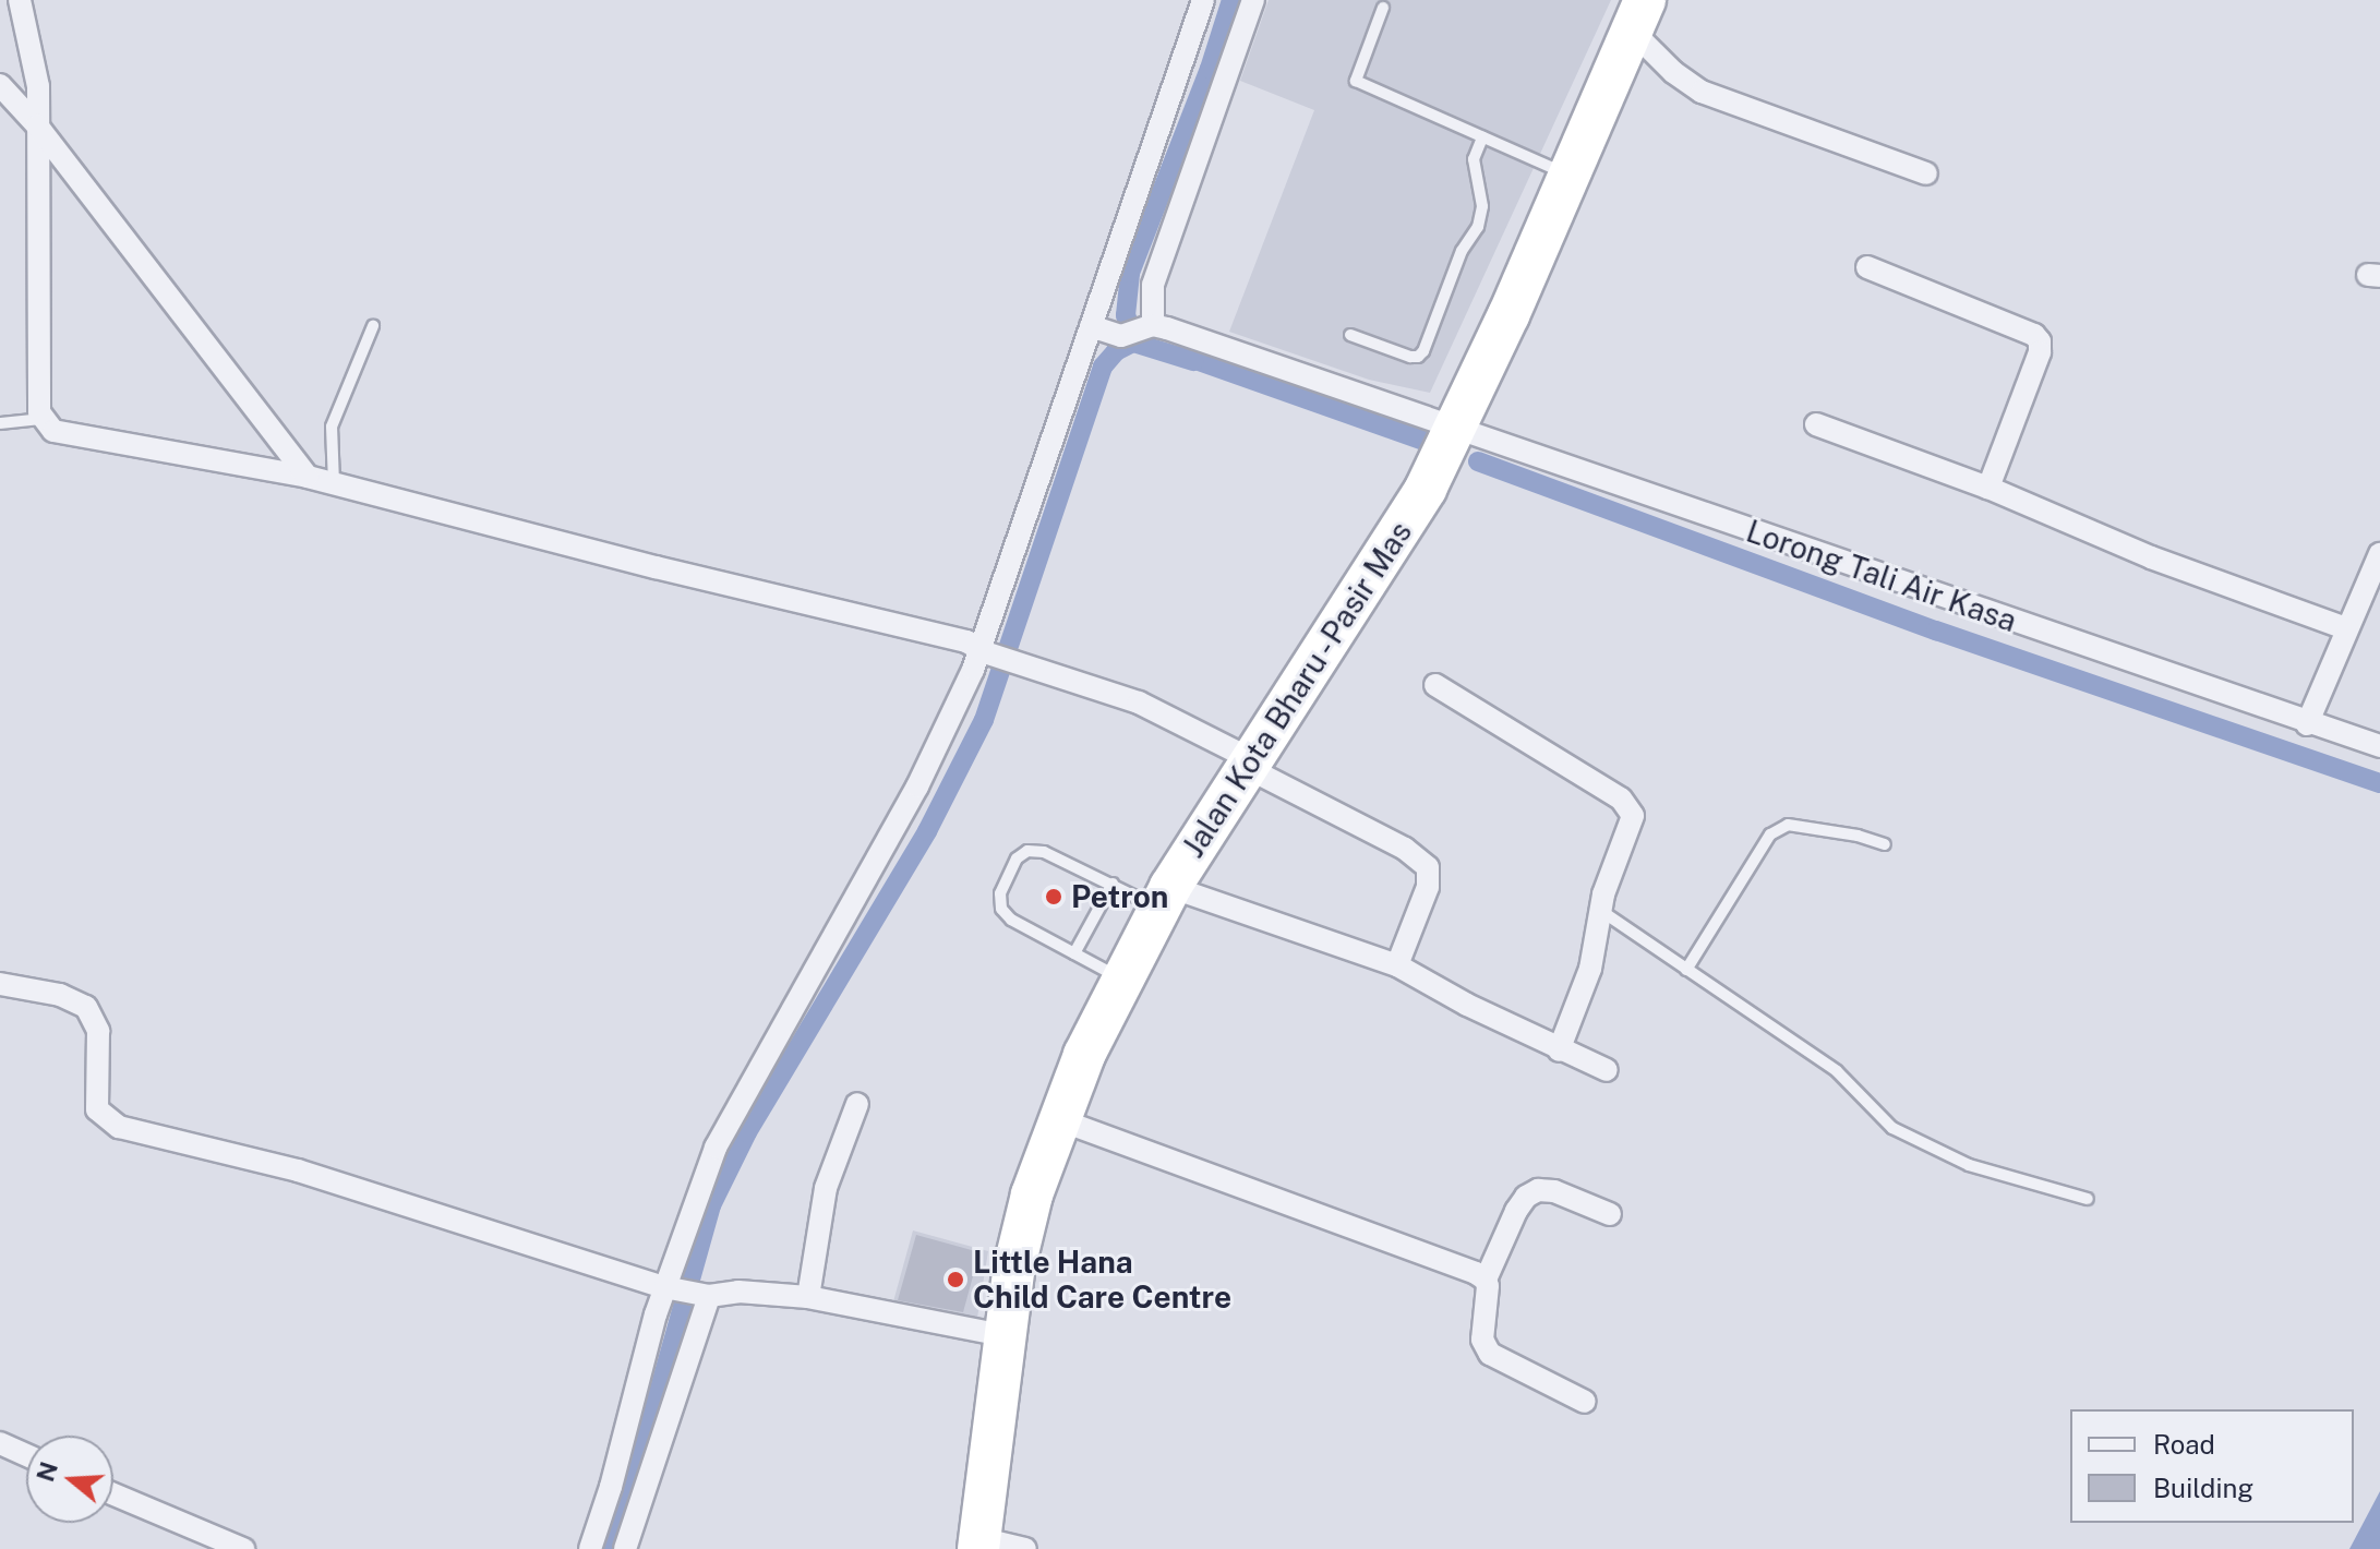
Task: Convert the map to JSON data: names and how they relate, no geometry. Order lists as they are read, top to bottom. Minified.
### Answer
{"streets":{"highway":["Jalan Kota Bharu - Pasir Mas"],"street":["Lorong Tali Air Kasa"]},"crossings":[["Lorong Tali Air Kasa","Jalan Kota Bharu - Pasir Mas"]],"places":["Petron","Little Hana Child Care Centre"],"legend":["Road","Building"],"north":"left"}
